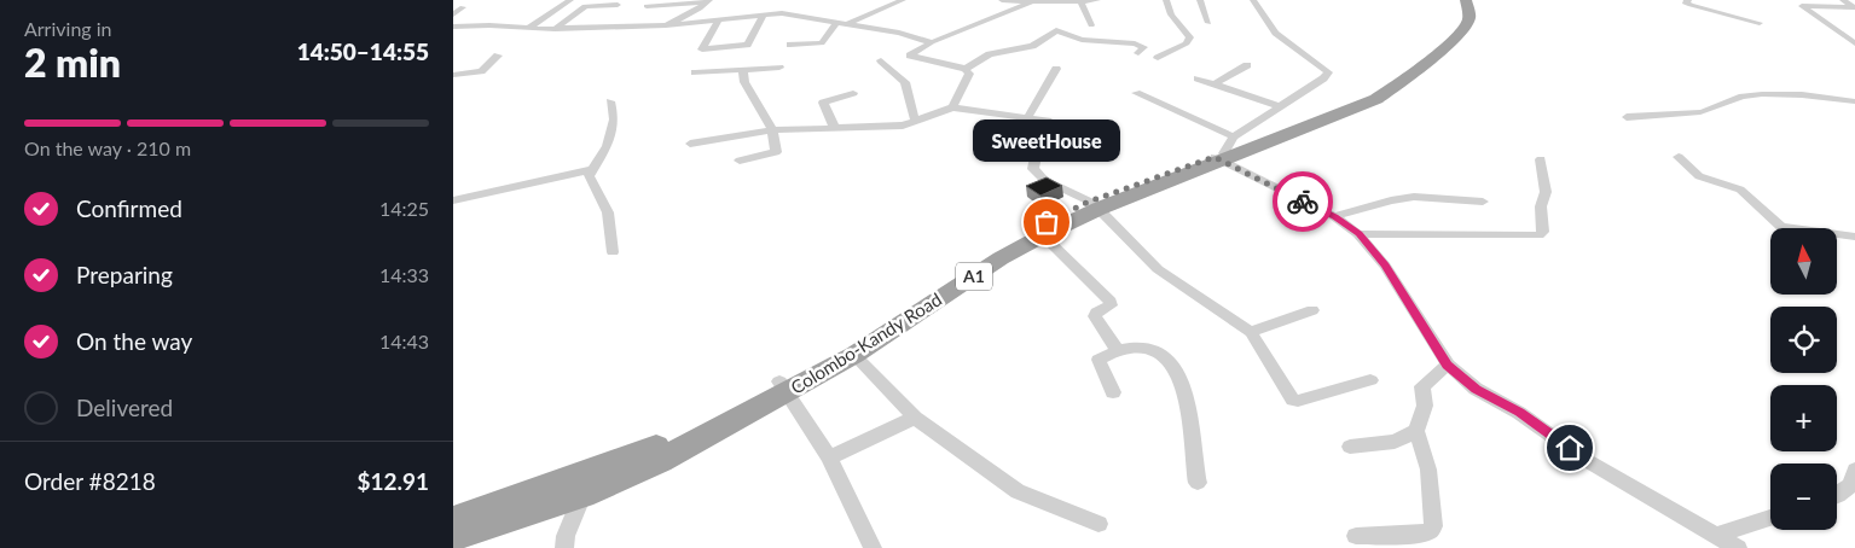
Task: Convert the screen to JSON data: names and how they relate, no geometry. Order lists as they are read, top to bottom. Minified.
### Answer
{"streets":{"highway":["A1","Colombo-Kandy Road"]},"places":["SweetHouse"],"north":"top","page":{"heading":["2 min","Arriving in","14:50–14:55"],"panel":["Order #8218","$12.91"],"bar":"On the way · 210 m","bubble":"SweetHouse","list":[["Confirmed","14:25"],["Preparing","14:33"],["On the way","14:43"],"Delivered"],"map_buttons":["+","−"]}}
